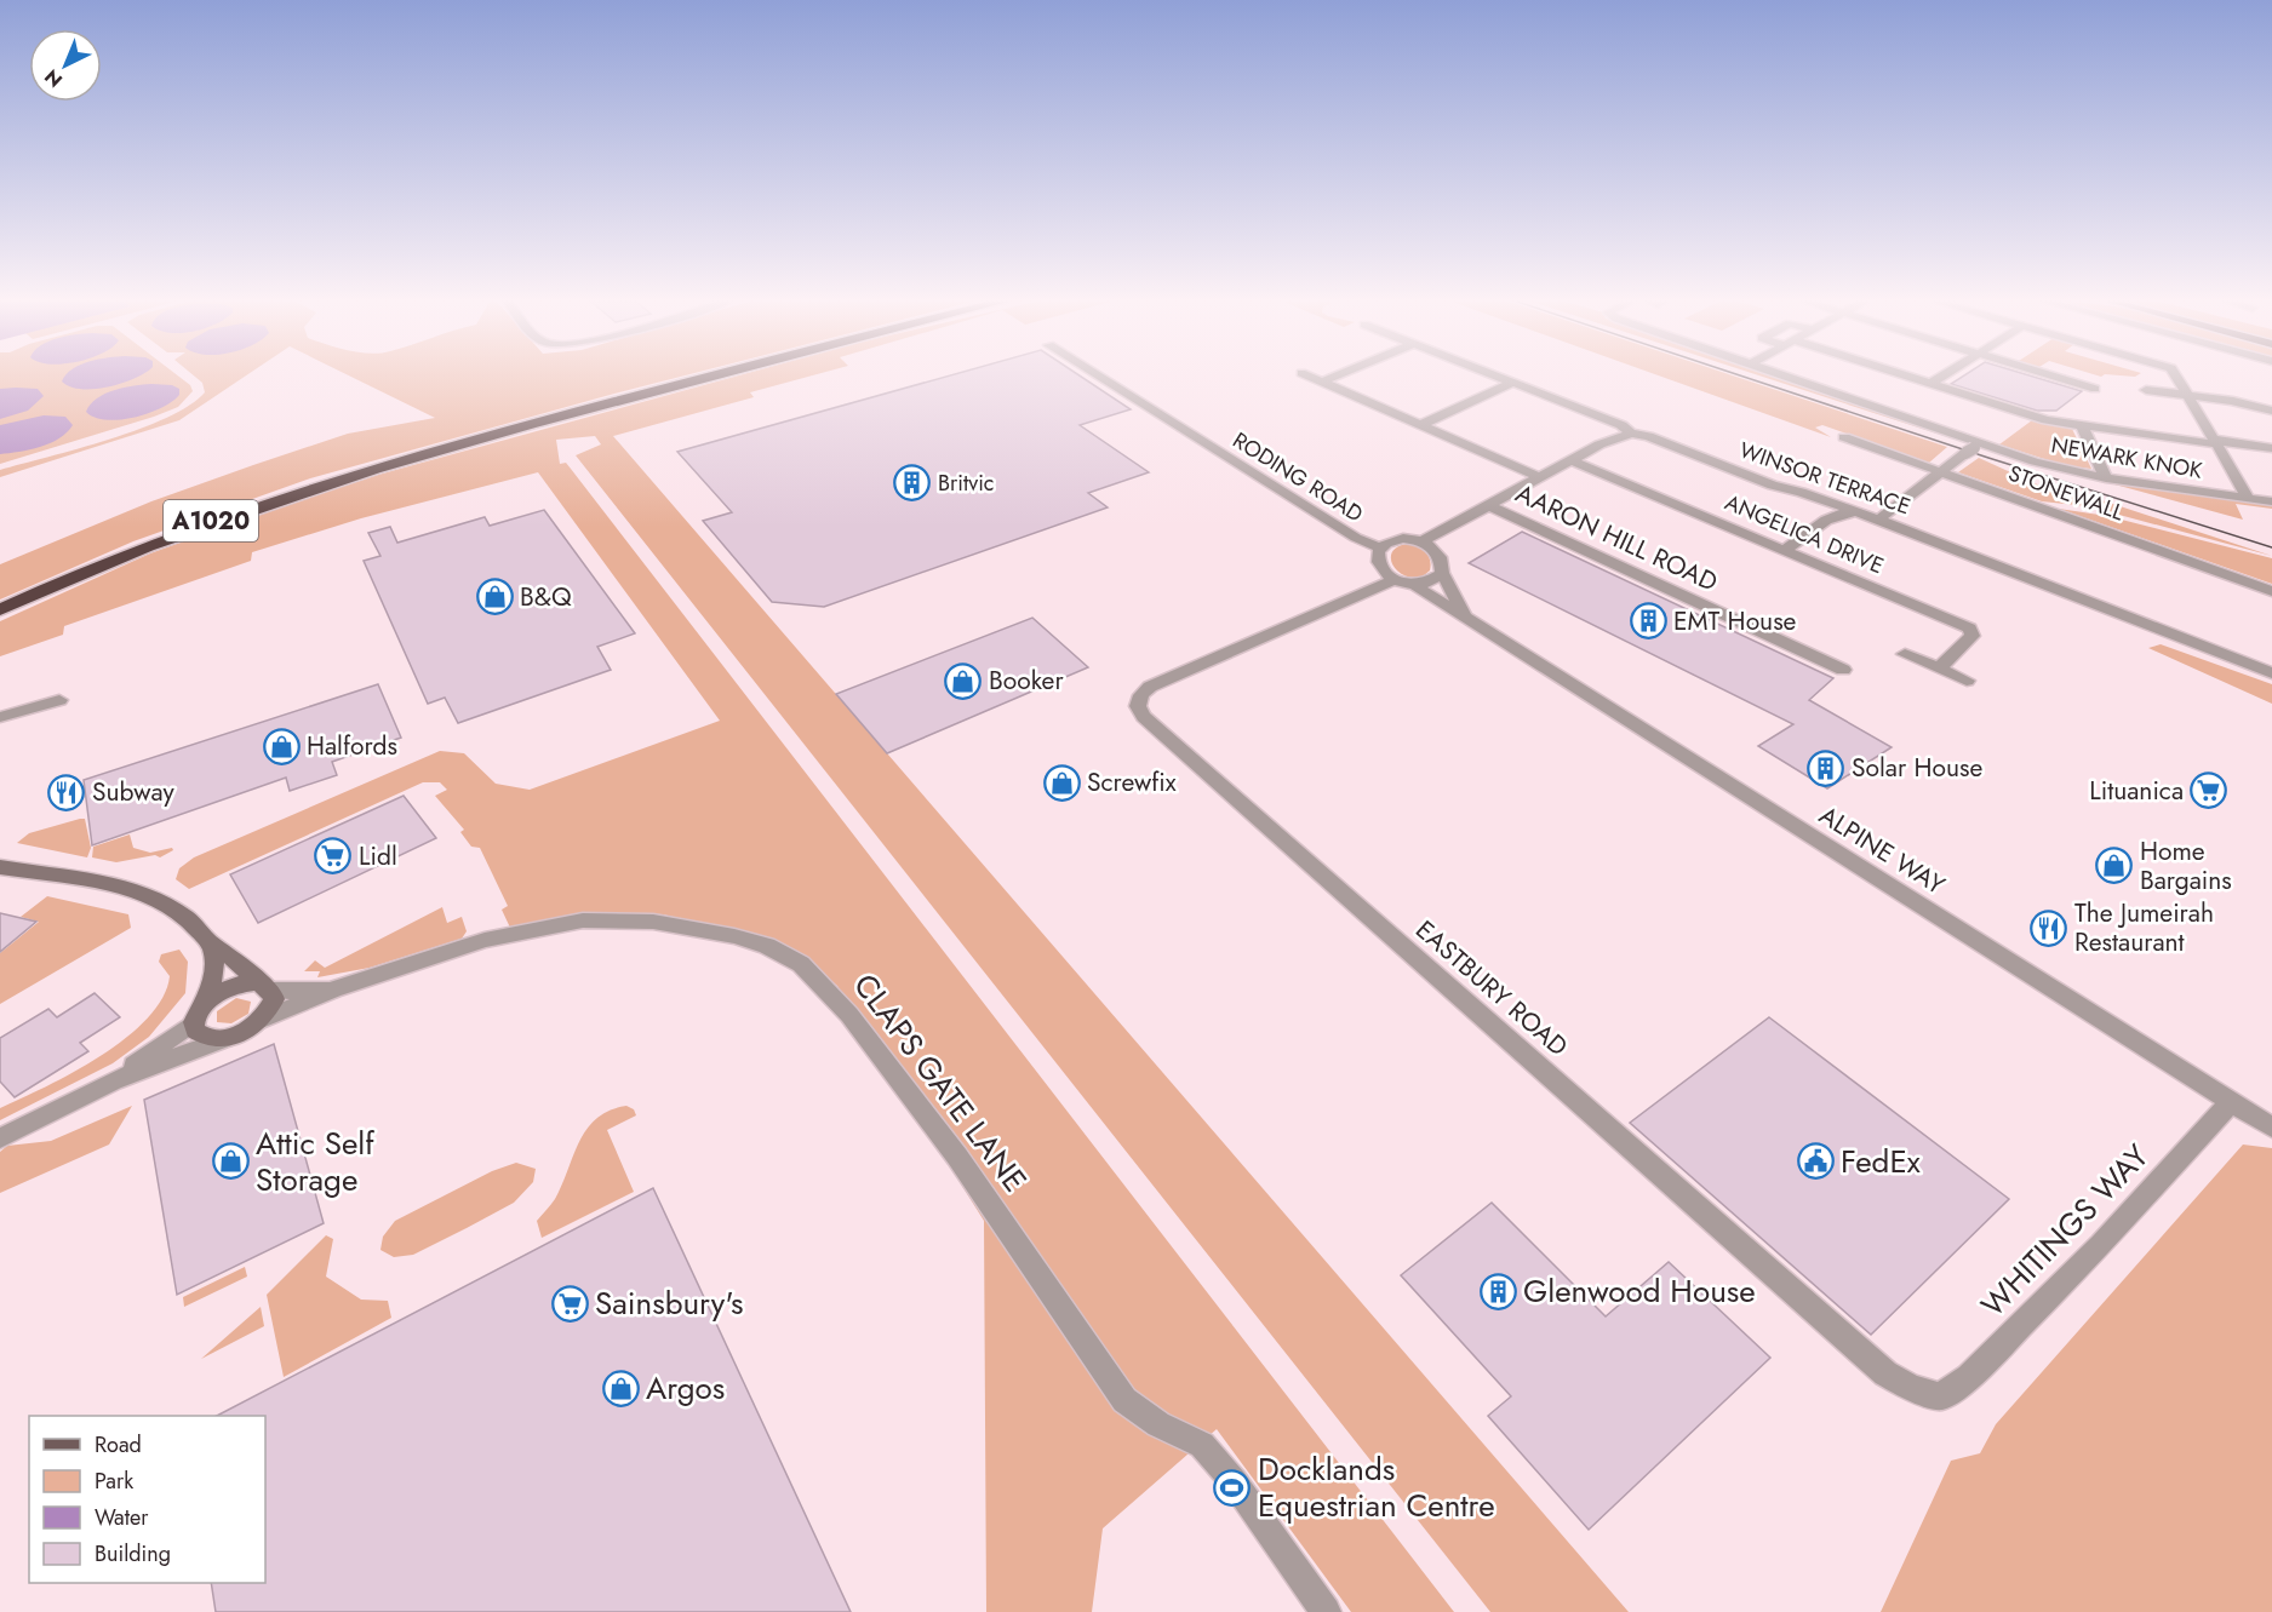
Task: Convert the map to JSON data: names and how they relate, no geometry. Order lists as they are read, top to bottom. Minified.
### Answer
{"streets":{"highway":["A1020"],"street":["NEWARK KNOK","RODING ROAD","WINSOR TERRACE","STONEWALL","ANGELICA DRIVE","AARON HILL ROAD","ALPINE WAY","EASTBURY ROAD","CLAPS GATE LANE","WHITINGS WAY"]},"crossings":[["RODING ROAD","ALPINE WAY"],["RODING ROAD","EASTBURY ROAD"],["ALPINE WAY","EASTBURY ROAD"],["ALPINE WAY","WHITINGS WAY"],["EASTBURY ROAD","WHITINGS WAY"]],"places":{"building":["Britvic","EMT House","Solar House","Glenwood House"],"shop":["B&Q","Booker","Halfords","Screwfix","Home Bargains","Attic Self Storage","Argos"],"supermarket":["Lituanica","Lidl","Sainsbury's"],"restaurant":["Subway","The Jumeirah Restaurant"],"public building":["FedEx"],"sports":["Docklands Equestrian Centre"]},"legend":["Road","Park","Water","Building"],"north":"bottom left"}
